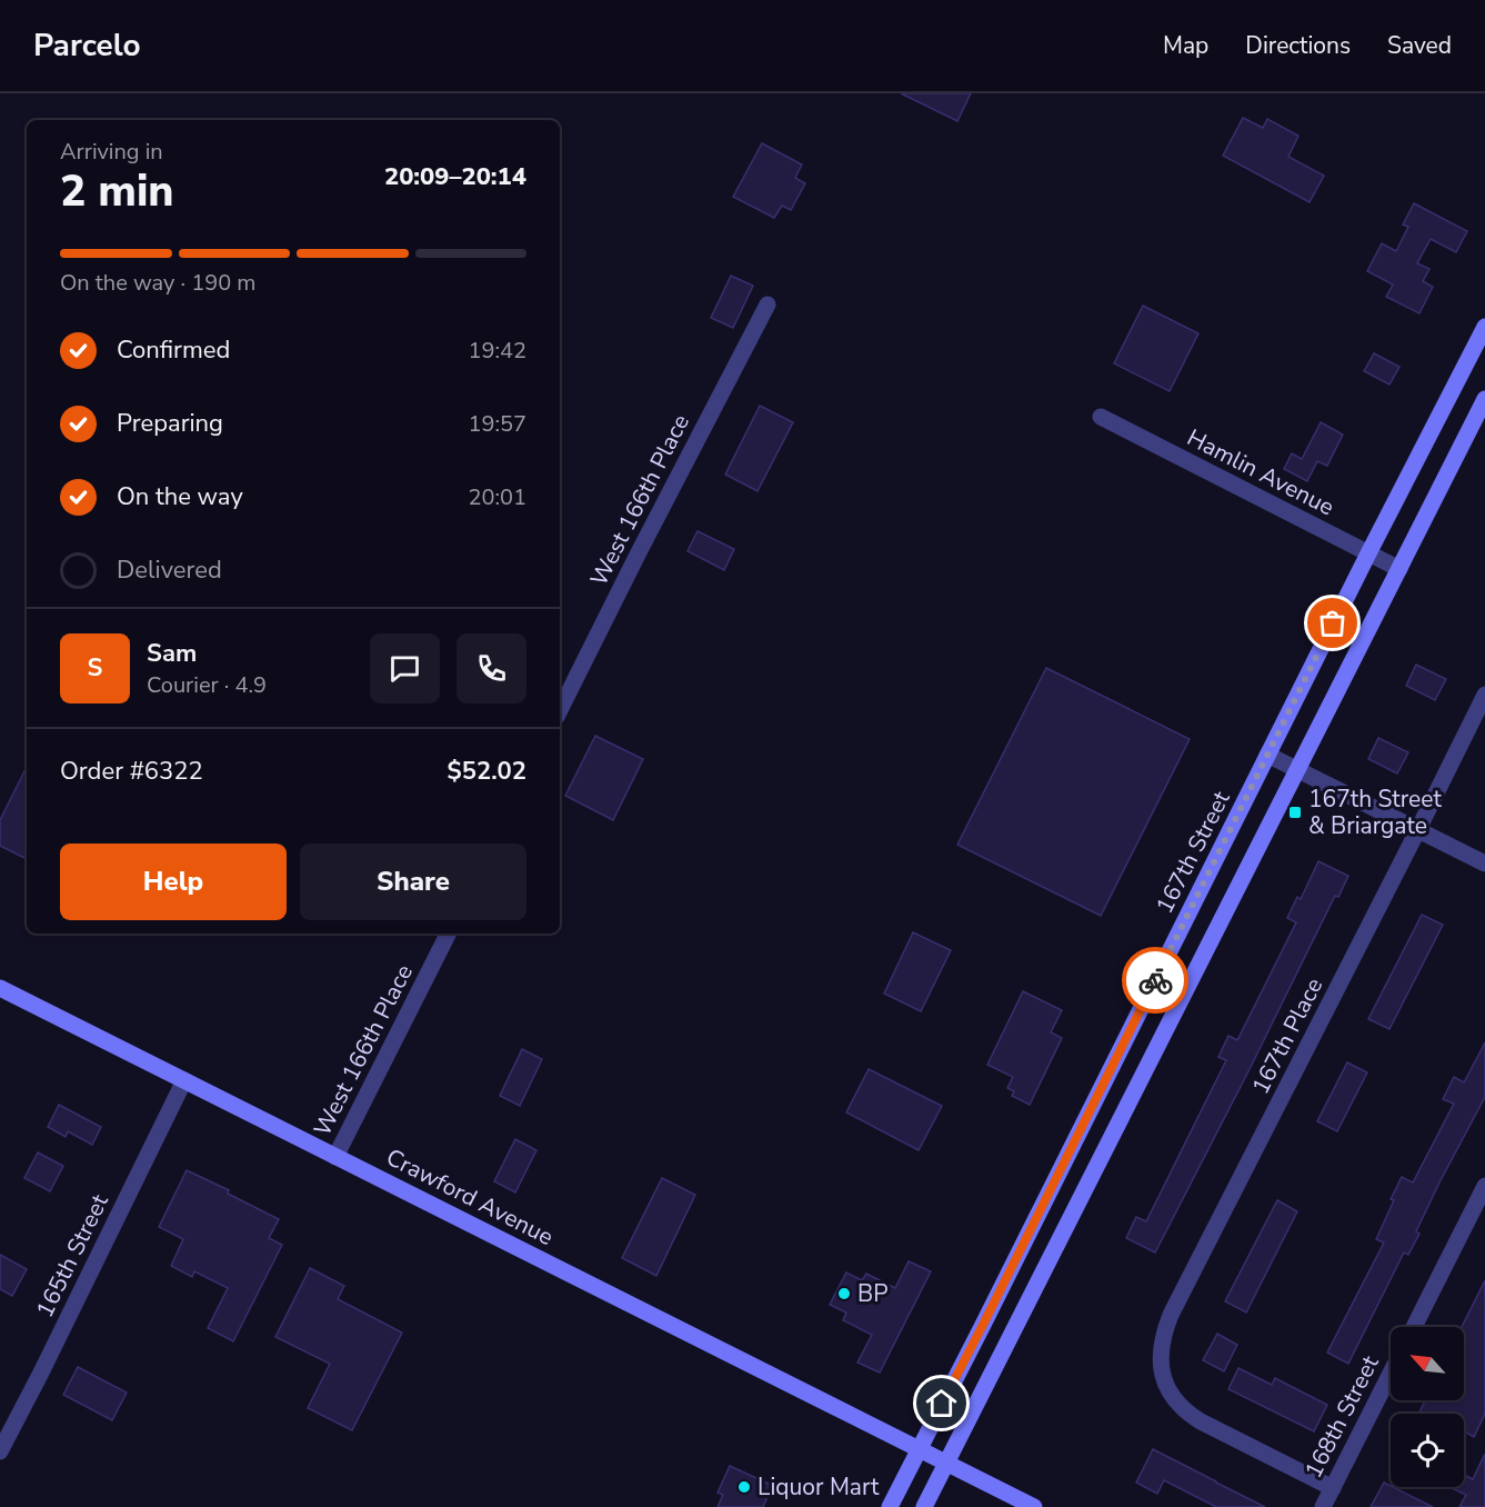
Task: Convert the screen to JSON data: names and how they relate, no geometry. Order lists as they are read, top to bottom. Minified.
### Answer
{"streets":{"main road":["167th Street","Crawford Avenue"],"street":["Hamlin Avenue","West 166th Place","167th Place","165th Street","168th Street"]},"crossings":[["Hamlin Avenue","167th Street"],["West 166th Place","Crawford Avenue"],["167th Street","Crawford Avenue"],["167th Place","168th Street"],["Crawford Avenue","165th Street"]],"places":{"transit":["167th Street & Briargate"],"other":["BP","Liquor Mart"]},"north":"top left","page":{"header":"Parcelo","nav":["Map","Directions","Saved"],"heading":["2 min","Arriving in","20:09–20:14"],"panel":["Sam","Courier · 4.9","Order #6322","$52.02"],"bar":"On the way · 190 m","list":[["Confirmed","19:42"],["Preparing","19:57"],["On the way","20:01"],"Delivered"],"round":"S","buttons":["Help","Share"]}}
